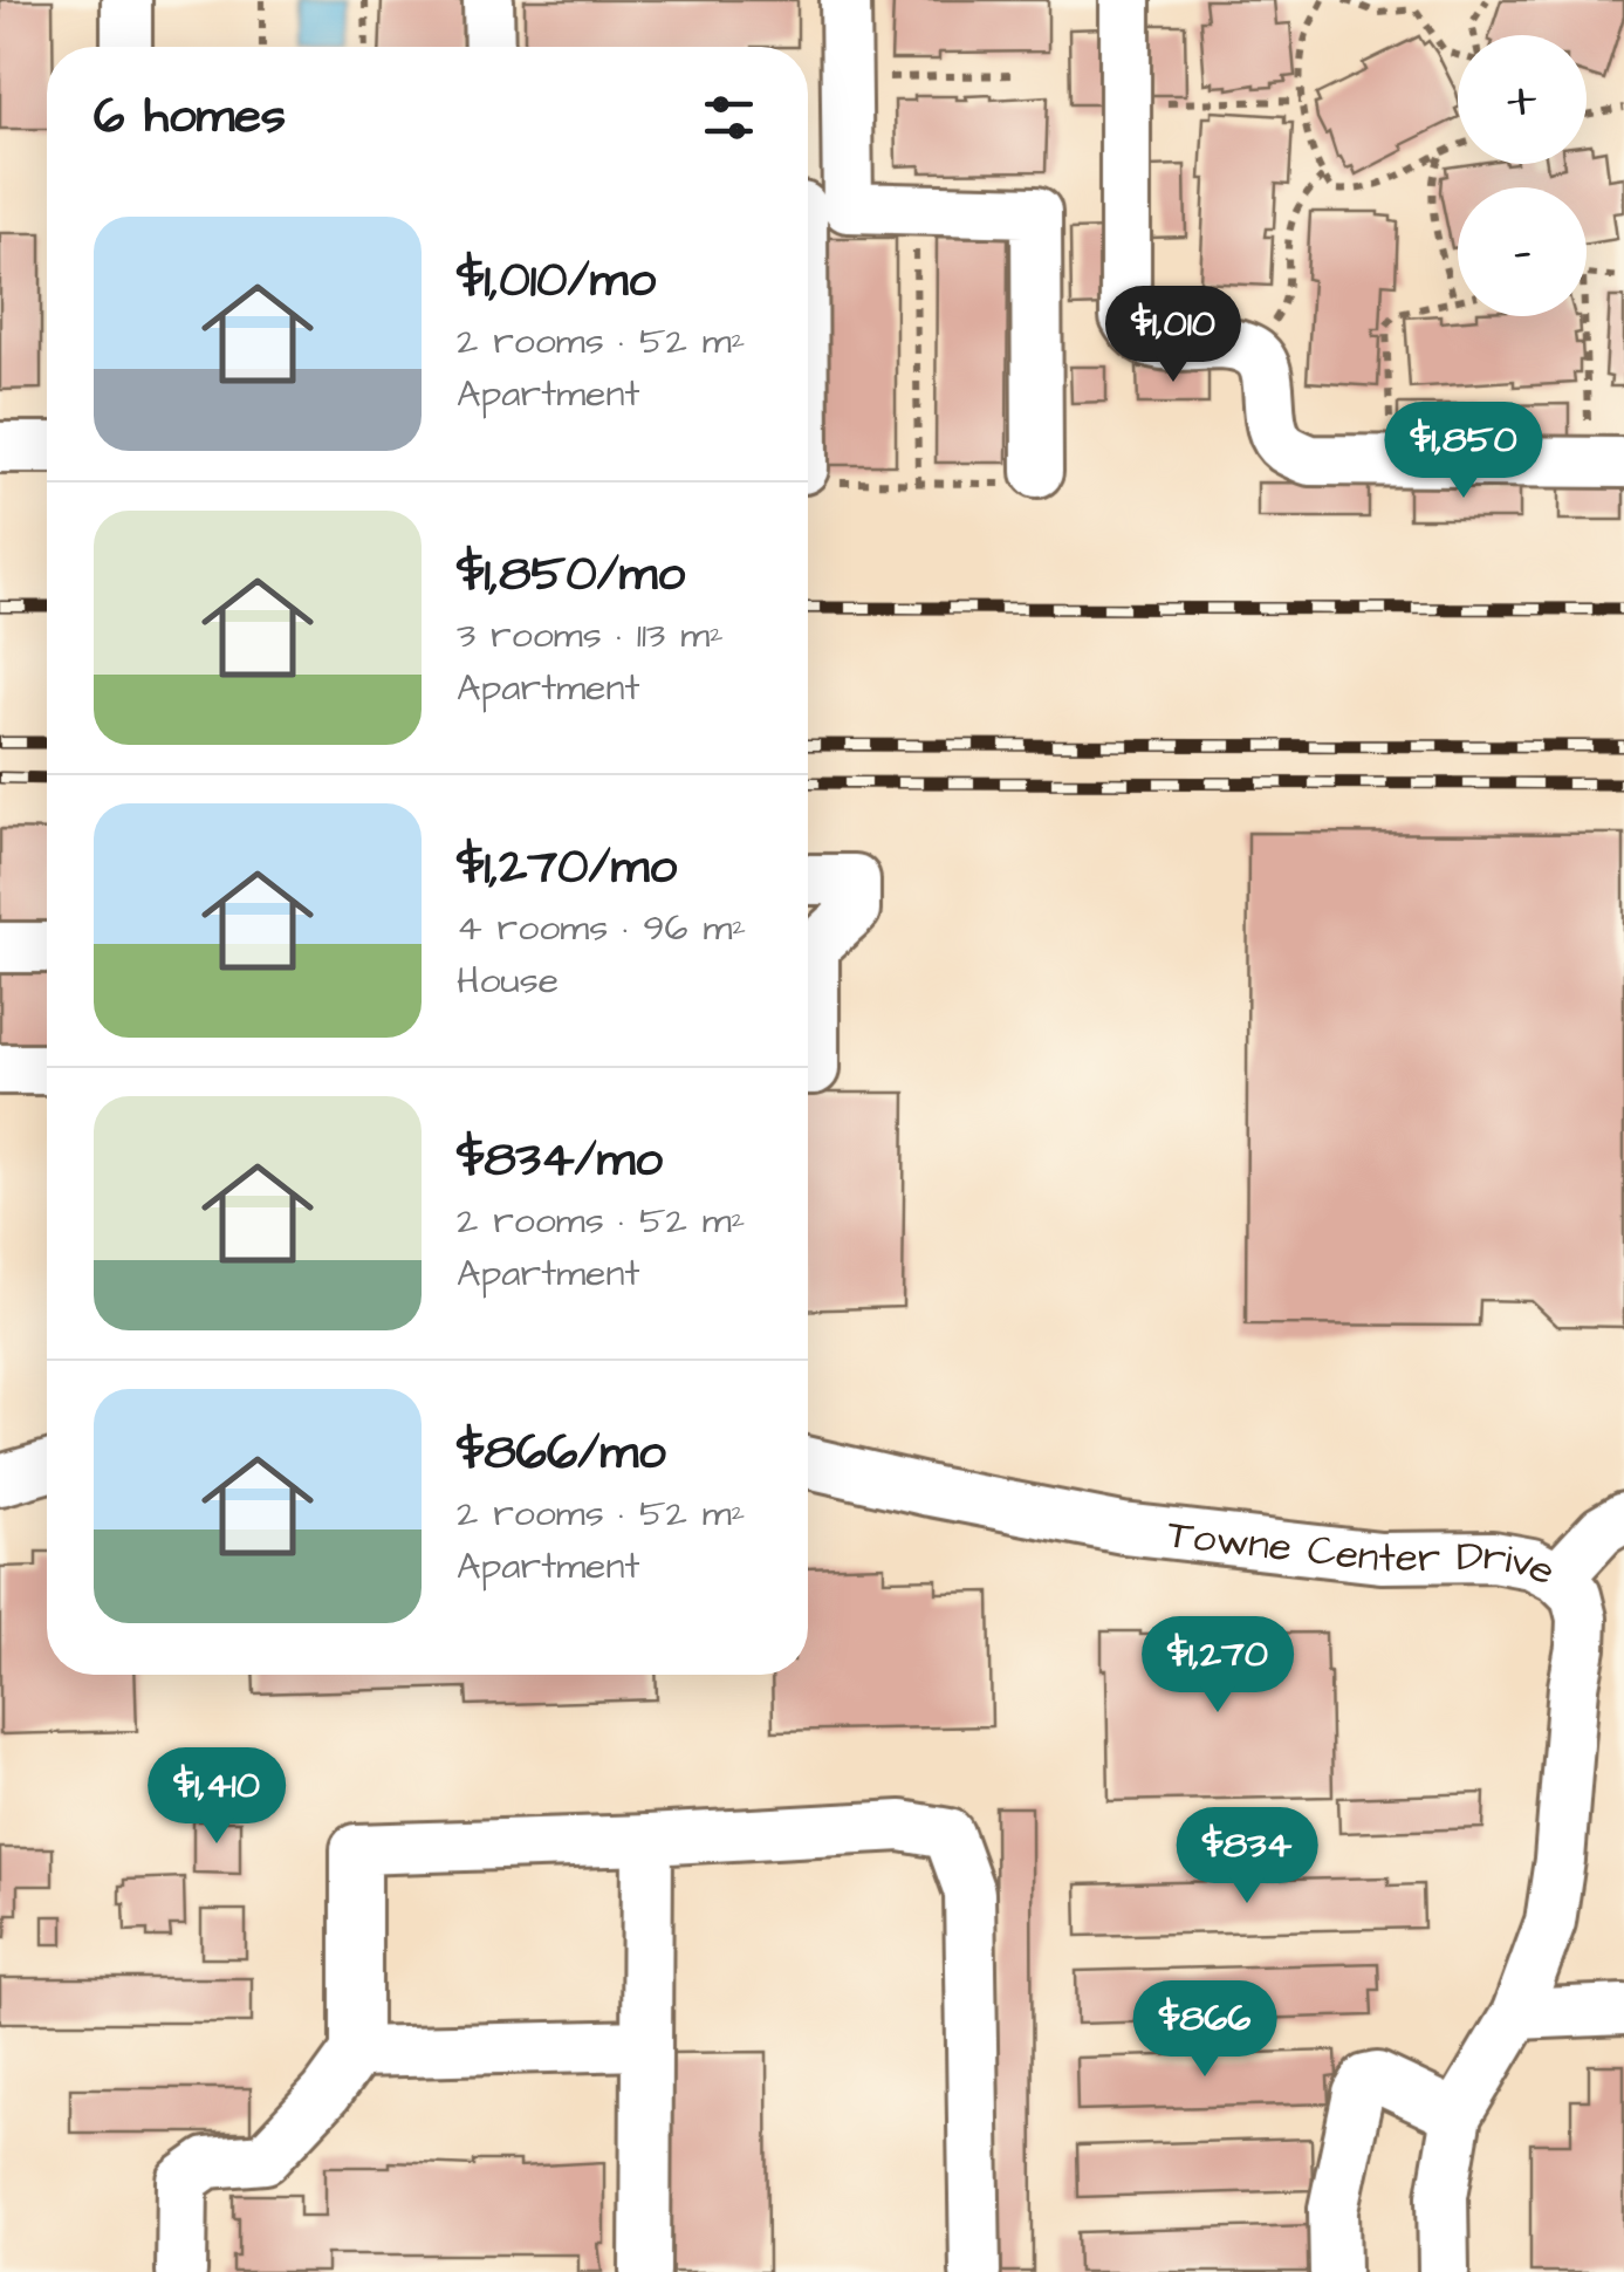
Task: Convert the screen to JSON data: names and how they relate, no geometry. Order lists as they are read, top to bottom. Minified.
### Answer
{"streets":{"street":["Towne Center Drive"]},"page":{"map_buttons":["+","−"],"heading":"6 homes","list":[{"name":"$1,010/mo","note":"2 rooms · 52 m² · Apartment"},{"name":"$1,850/mo","note":"3 rooms · 113 m² · Apartment"},{"name":"$1,270/mo","note":"4 rooms · 96 m² · House"},{"name":"$834/mo","note":"2 rooms · 52 m² · Apartment"},{"name":"$866/mo","note":"2 rooms · 52 m² · Apartment"}],"price":["$1,010","$1,850","$1,270","$1,410","$834","$866"]}}
